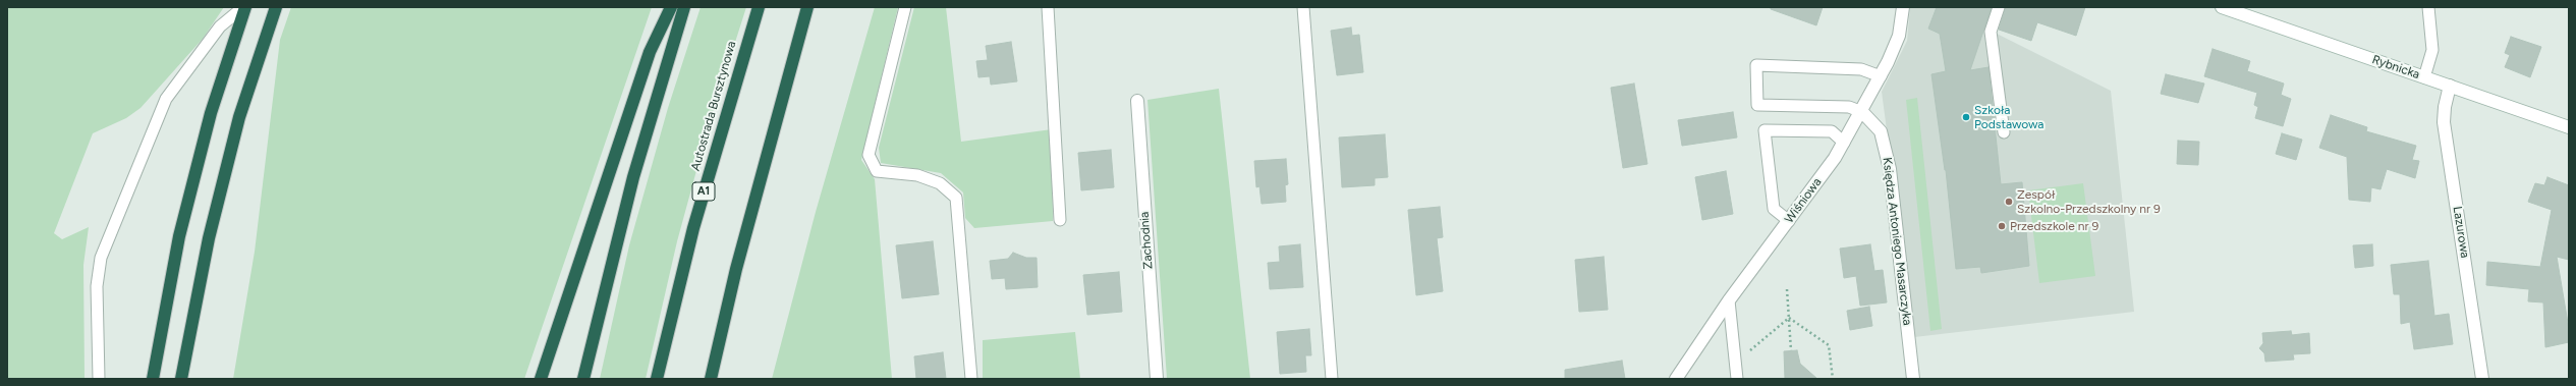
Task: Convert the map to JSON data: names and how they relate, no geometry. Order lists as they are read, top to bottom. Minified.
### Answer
{"streets":{"highway":["Autostrada Bursztynowa","A1"],"street":["Rybnicka","Wiśniowa","Lazurowa","Zachodnia","Księdza Antoniego Masarczyka"]},"crossings":[["Rybnicka","Lazurowa"],["Wiśniowa","Księdza Antoniego Masarczyka"]],"places":["Szkoła Podstawowa","Zespół Szkolno-Przedszkolny nr 9","Przedszkole nr 9"]}
